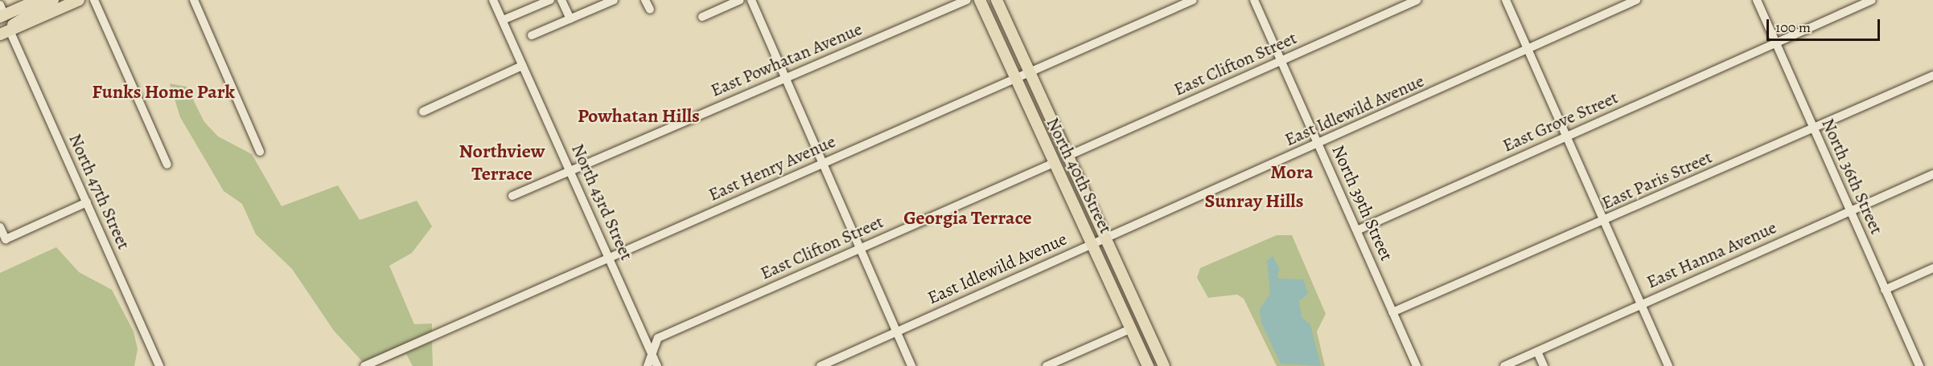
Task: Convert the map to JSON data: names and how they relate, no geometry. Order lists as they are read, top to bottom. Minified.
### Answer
{"streets":{"main road":["North 40th Street"],"street":["East Powhatan Avenue","East Clifton Street","East Idlewild Avenue","East Grove Street","East Henry Avenue","North 36th Street","East Paris Street","North 47th Street","North 43rd Street","North 39th Street","East Hanna Avenue"]},"crossings":[["East Powhatan Avenue","North 43rd Street"],["East Clifton Street","North 40th Street"],["East Clifton Street","North 43rd Street"],["East Clifton Street","North 39th Street"],["East Idlewild Avenue","North 40th Street"],["East Idlewild Avenue","North 39th Street"],["East Grove Street","North 36th Street"],["East Grove Street","North 39th Street"],["East Henry Avenue","North 40th Street"],["East Henry Avenue","North 43rd Street"],["North 36th Street","East Paris Street"],["North 36th Street","East Hanna Avenue"],["East Paris Street","North 39th Street"]],"districts":["Funks Home Park","Powhatan Hills","Northview Terrace","Mora","Sunray Hills","Georgia Terrace"],"scale_bar":"100 m"}
